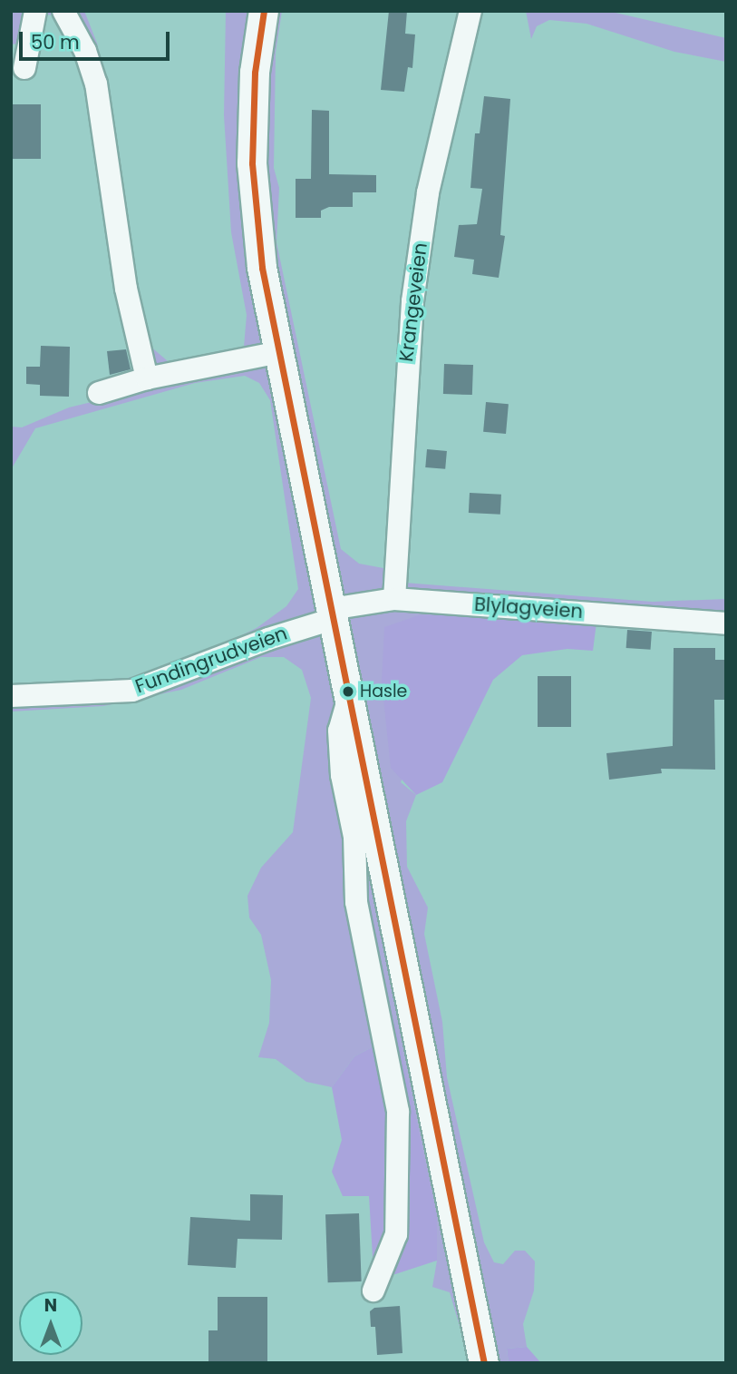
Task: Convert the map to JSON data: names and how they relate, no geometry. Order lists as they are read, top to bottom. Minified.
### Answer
{"streets":{"street":["Krangeveien","Blylagveien","Fundingrudveien"]},"crossings":[["Krangeveien","Blylagveien"],["Blylagveien","Fundingrudveien"]],"places":["Hasle"],"scale_bar":"50 m","north":"top"}
